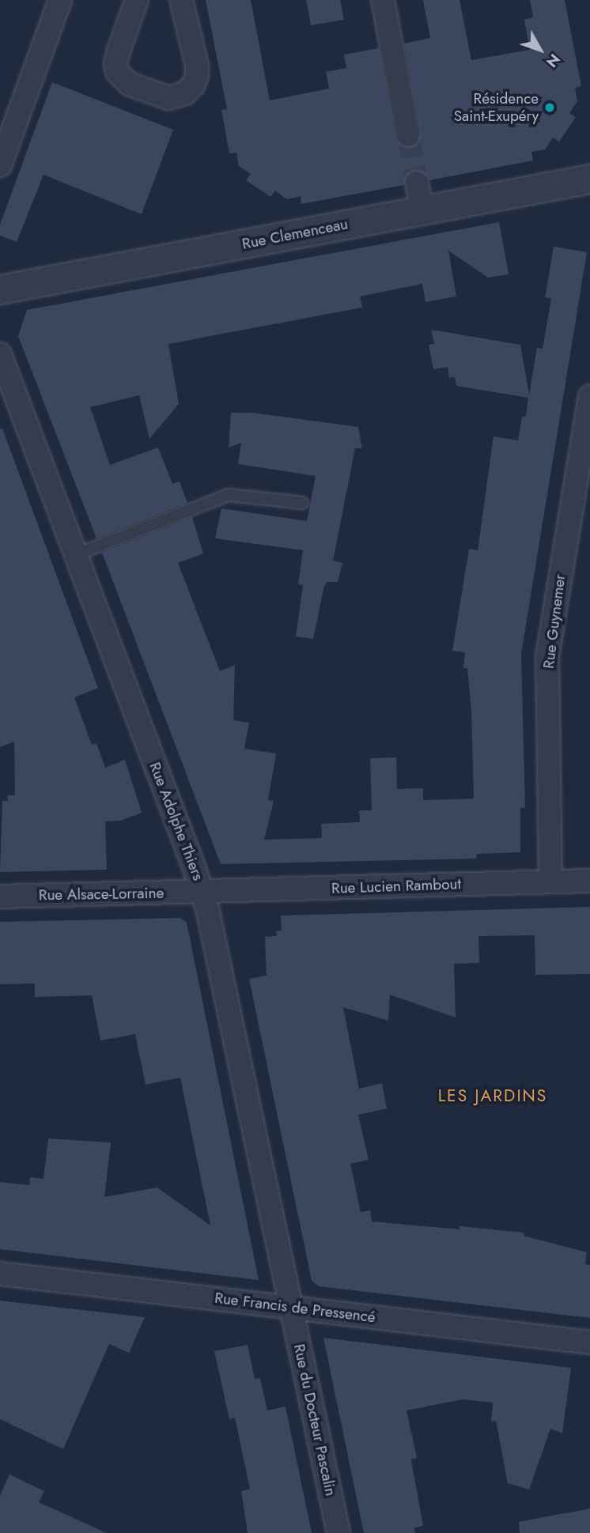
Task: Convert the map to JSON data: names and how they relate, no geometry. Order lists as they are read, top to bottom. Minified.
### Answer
{"streets":{"street":["Rue Clemenceau","Rue Guynemer","Rue Adolphe Thiers","Rue Lucien Rambout","Rue Alsace-Lorraine","Rue Francis de Pressencé","Rue du Docteur Pascalin"]},"crossings":[["Rue Guynemer","Rue Lucien Rambout"],["Rue Adolphe Thiers","Rue Lucien Rambout"],["Rue Adolphe Thiers","Rue Alsace-Lorraine"],["Rue Adolphe Thiers","Rue Francis de Pressencé"],["Rue Adolphe Thiers","Rue du Docteur Pascalin"],["Rue Lucien Rambout","Rue Alsace-Lorraine"],["Rue Francis de Pressencé","Rue du Docteur Pascalin"]],"districts":["LES JARDINS"],"places":["Résidence Saint-Exupéry"],"north":"bottom right"}
